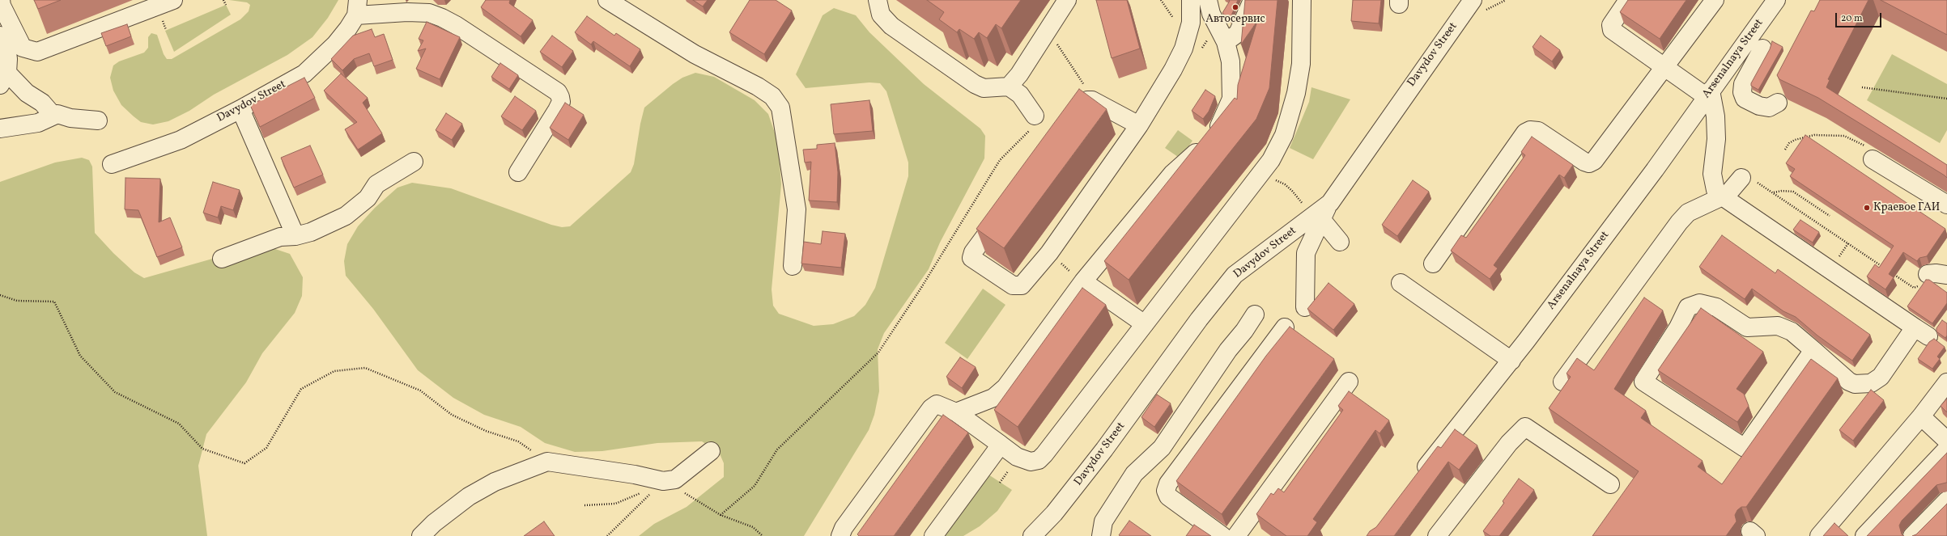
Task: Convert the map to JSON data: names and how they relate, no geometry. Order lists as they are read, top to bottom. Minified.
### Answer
{"streets":{"street":["Davydov Street","Arsenalnaya Street"]},"places":["Автосервис","Краевое ГАИ"],"scale_bar":"20 m"}
